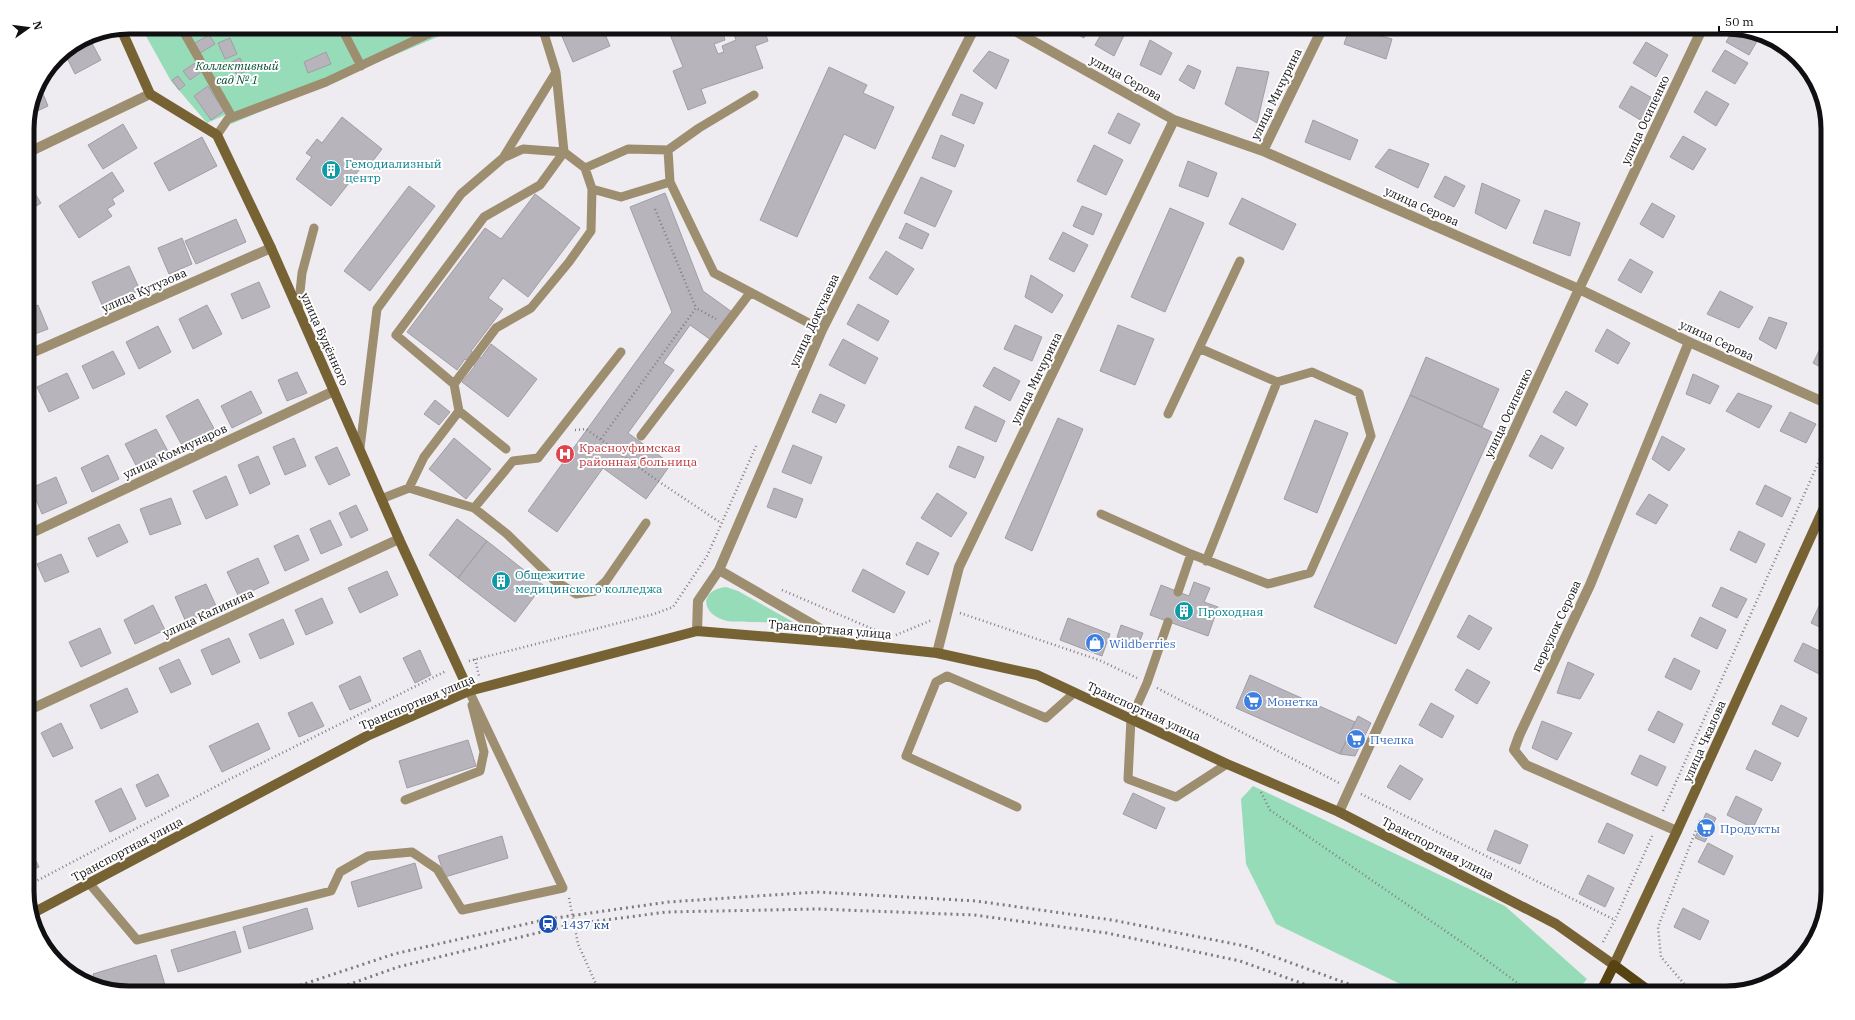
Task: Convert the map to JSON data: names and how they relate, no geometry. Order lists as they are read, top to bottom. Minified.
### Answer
{"streets":{"main road":["улица Будённого","Транспортная улица","улица Чкалова"],"street":["улица Серова","улица Мичурина","улица Осипенко","улица Кутузова","улица Докучаева","улица Коммунаров","улица Калинина","переулок Серова"]},"crossings":[["улица Серова","улица Мичурина"],["улица Серова","улица Осипенко"],["улица Серова","переулок Серова"],["улица Мичурина","Транспортная улица"],["улица Осипенко","Транспортная улица"],["улица Кутузова","улица Будённого"],["улица Докучаева","Транспортная улица"],["улица Будённого","улица Коммунаров"],["улица Будённого","улица Калинина"],["улица Будённого","Транспортная улица"],["переулок Серова","улица Чкалова"],["Транспортная улица","улица Чкалова"]],"parks":["Коллективный сад № 1"],"places":{"building":["Гемодиализный центр","Общежитие медицинского колледжа","Проходная"],"hospital":["Красноуфимская районная больница"],"shop":["Wildberries"],"supermarket":["Монетка","Пчелка","Продукты"],"station":["1437 км"]},"scale_bar":"50 m","north":"right"}
